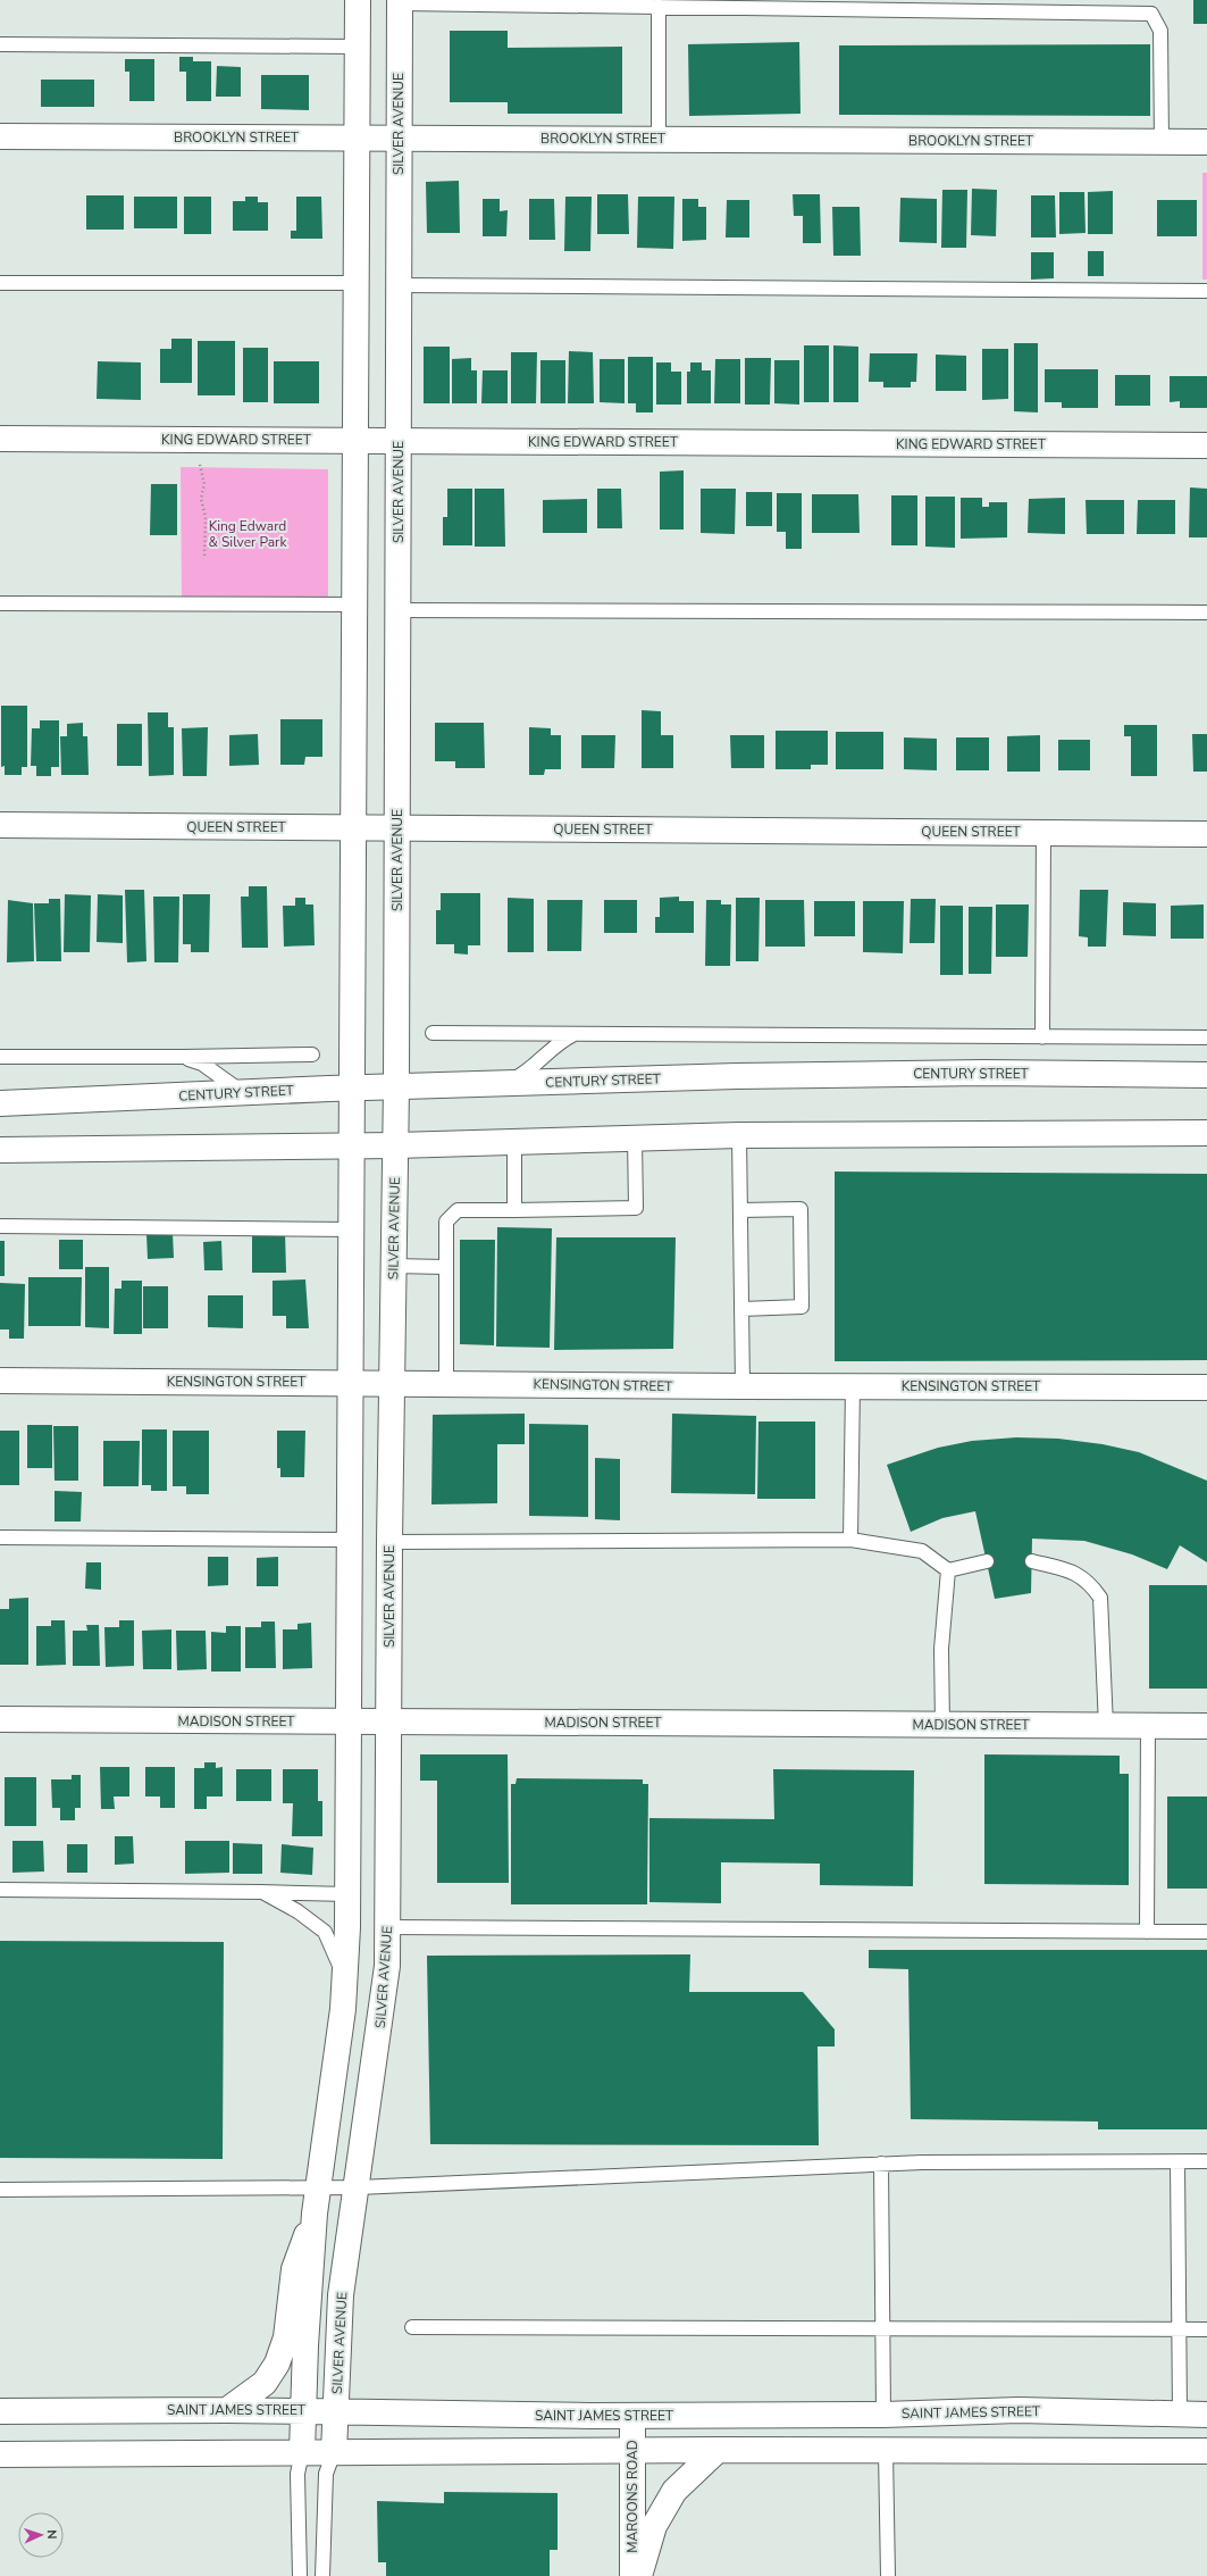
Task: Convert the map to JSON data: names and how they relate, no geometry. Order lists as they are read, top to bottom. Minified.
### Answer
{"streets":{"street":["SILVER AVENUE","BROOKLYN STREET","KING EDWARD STREET","QUEEN STREET","CENTURY STREET","KENSINGTON STREET","MADISON STREET","SAINT JAMES STREET","MAROONS ROAD"]},"crossings":[["SILVER AVENUE","BROOKLYN STREET"],["SILVER AVENUE","KING EDWARD STREET"],["SILVER AVENUE","QUEEN STREET"],["SILVER AVENUE","CENTURY STREET"],["SILVER AVENUE","KENSINGTON STREET"],["SILVER AVENUE","MADISON STREET"],["SILVER AVENUE","SAINT JAMES STREET"],["SAINT JAMES STREET","MAROONS ROAD"]],"parks":["King Edward & Silver Park"],"north":"right"}
